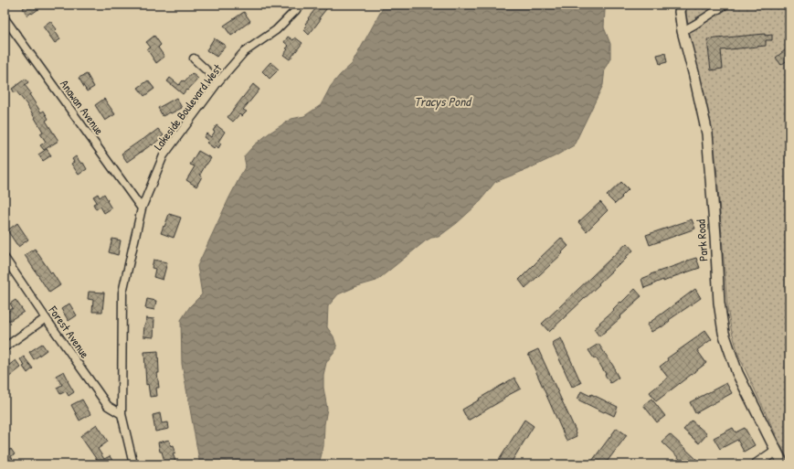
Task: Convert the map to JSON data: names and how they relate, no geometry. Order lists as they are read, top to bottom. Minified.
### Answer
{"streets":{"main road":["Park Road"],"street":["Anawan Avenue","Lakeside Boulevard West","Forest Avenue"]},"crossings":[["Anawan Avenue","Lakeside Boulevard West"],["Lakeside Boulevard West","Forest Avenue"]],"water":["Tracys Pond"]}
